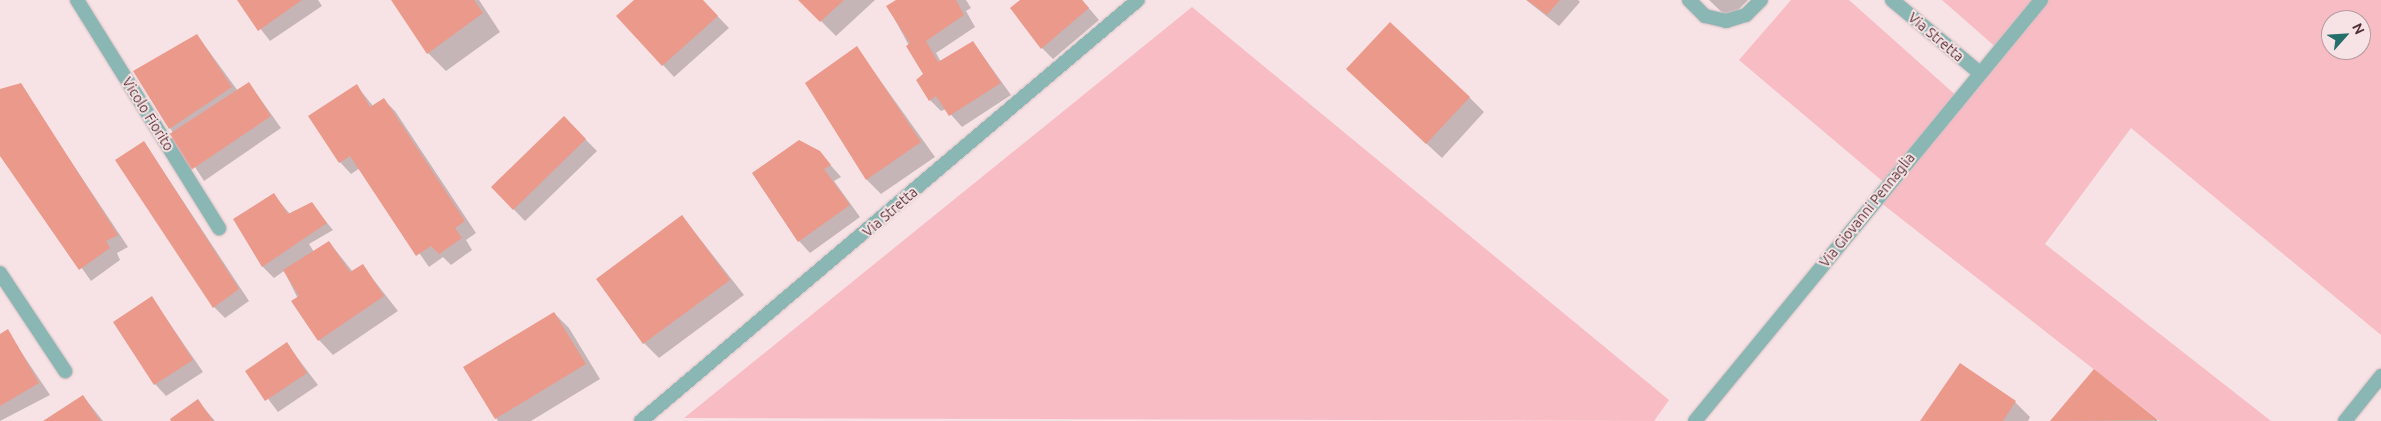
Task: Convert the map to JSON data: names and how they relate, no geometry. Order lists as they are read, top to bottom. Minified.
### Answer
{"streets":{"street":["Via Stretta","Vicolo Fiorito","Via Giovanni Pennaglia"]},"crossings":[["Via Stretta","Via Giovanni Pennaglia"]],"north":"top right"}
